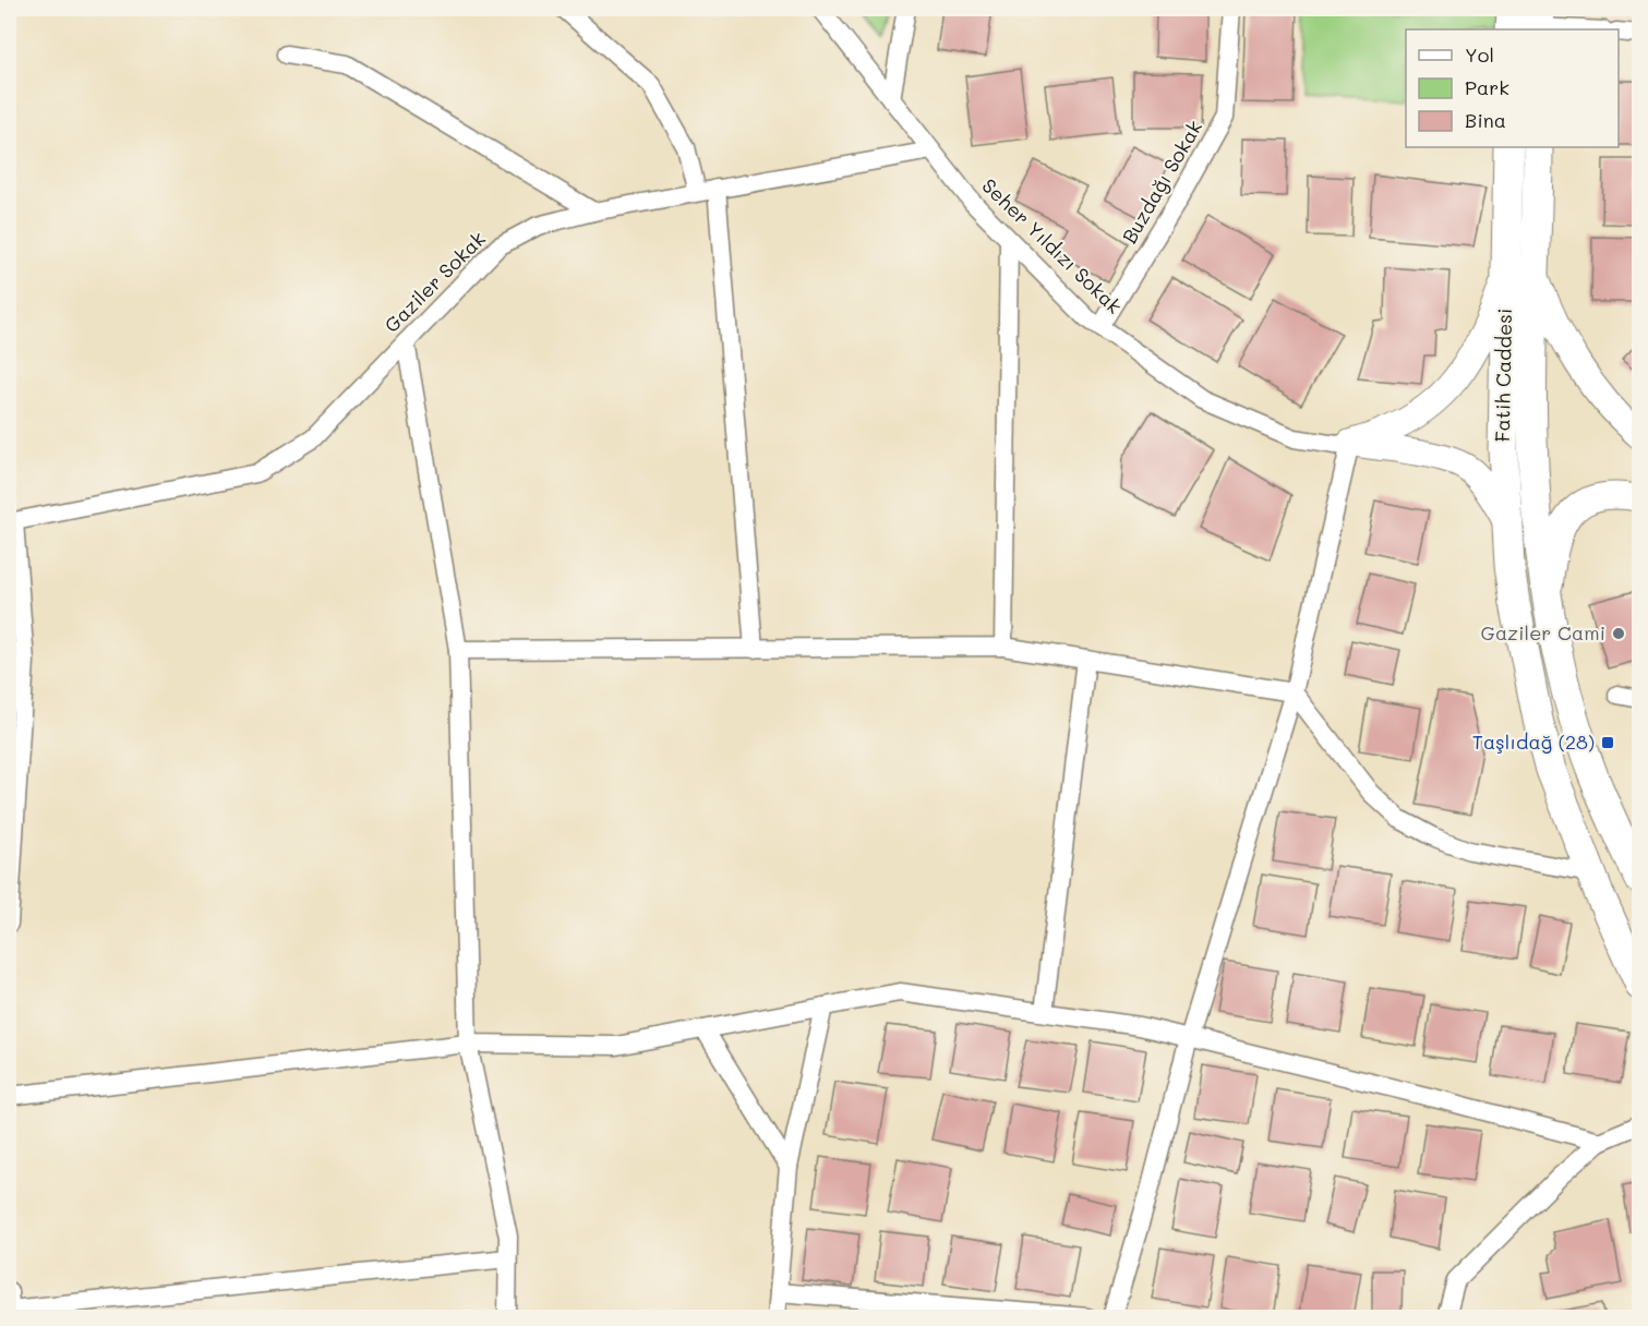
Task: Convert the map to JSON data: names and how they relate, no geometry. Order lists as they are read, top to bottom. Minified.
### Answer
{"streets":{"main road":["Fatih Caddesi"],"street":["Buzdağı Sokak","Seher Yıldızı Sokak","Gaziler Sokak"]},"crossings":[["Buzdağı Sokak","Seher Yıldızı Sokak"],["Seher Yıldızı Sokak","Gaziler Sokak"]],"places":{"other":["Gaziler Cami"],"transit":["Taşlıdağ (28)"]},"legend":["Yol","Park","Bina"]}
